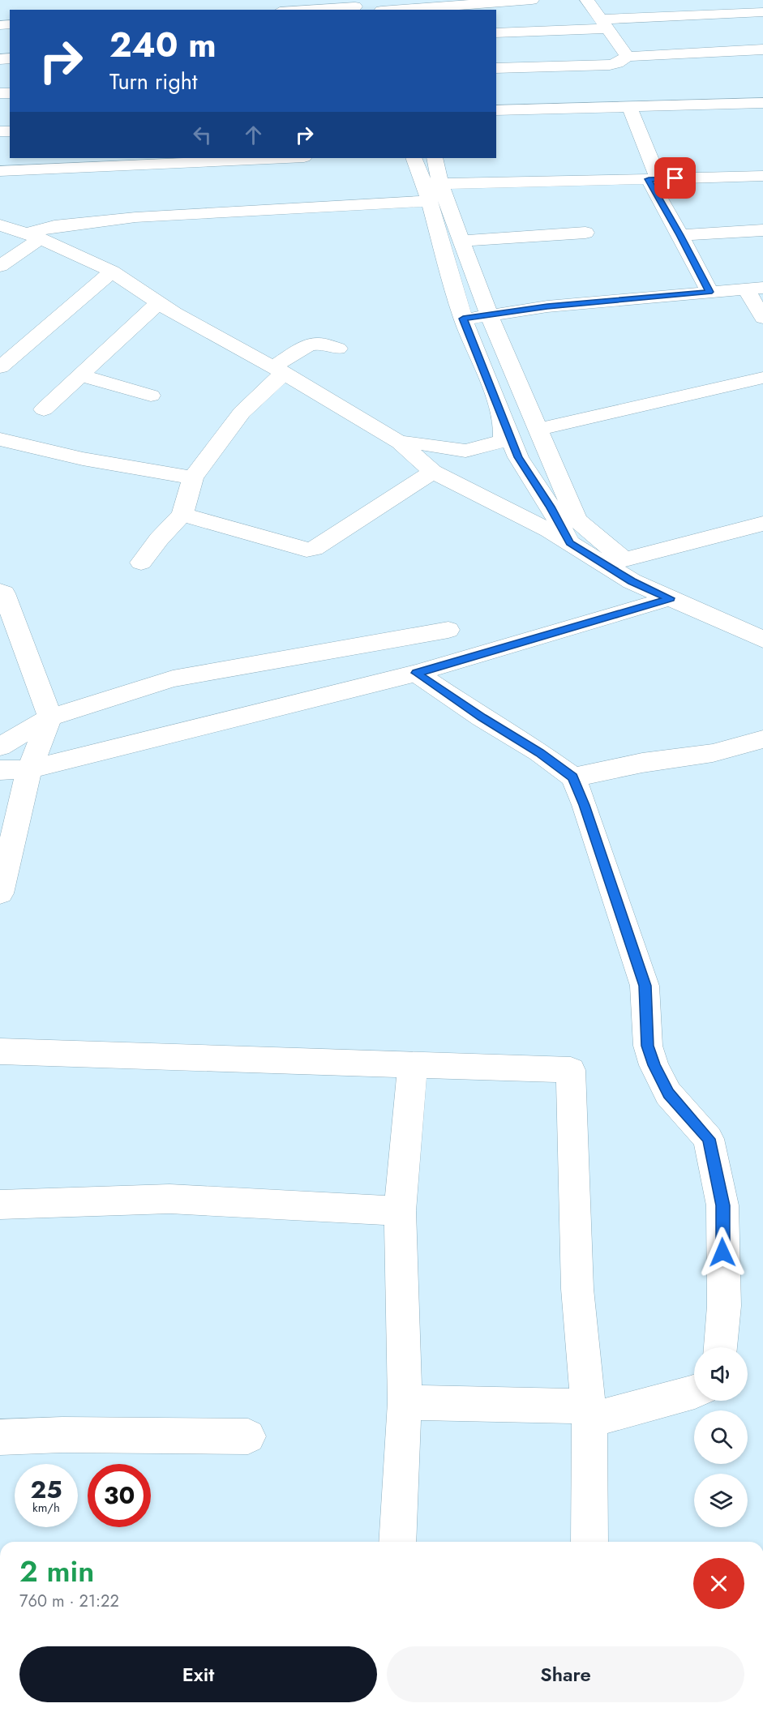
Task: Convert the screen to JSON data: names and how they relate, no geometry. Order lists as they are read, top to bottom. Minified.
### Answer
{"page":{"turn":["240 m","Turn right"],"speed":"25 km/h","limit":"30","heading":["2 min","760 m · 21:22"],"buttons":["Exit","Share"]}}
